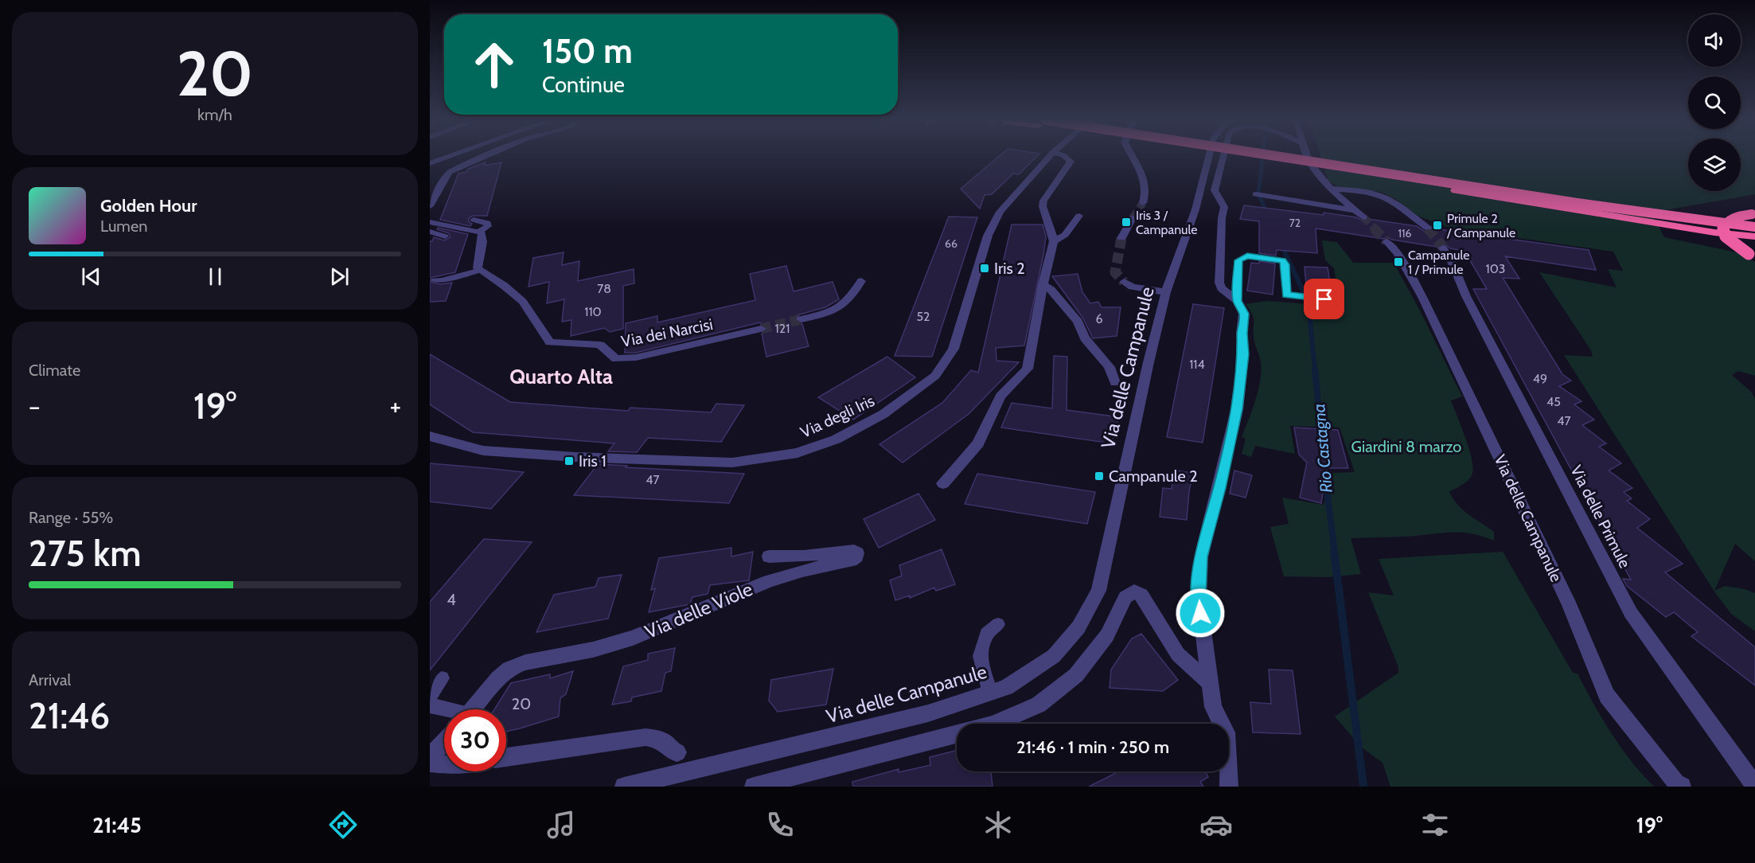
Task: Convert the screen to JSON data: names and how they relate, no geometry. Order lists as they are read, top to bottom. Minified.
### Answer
{"streets":{"street":["Via dei Narcisi","Via delle Campanule","Via degli Iris","Via delle Primule","Via delle Viole"]},"districts":["Quarto Alta"],"water":["Rio Castagna"],"parks":["Giardini 8 marzo"],"places":{"transit":["Iris 3 / Campanule","Primule 2 / Campanule","Campanule 1 / Primule","Iris 2","Iris 1","Campanule 2"]},"house_numbers":["72","116","66","103","78","110","52","6","121","114","49","45","47","47","4","20"],"page":{"tile":[["20","km/h"],"Climate",["Range · 55%","275 km"],["Arrival","21:46"]],"turn":["150 m","Continue"],"song":["Golden Hour","Lumen"],"heat":["−","19°","+"],"limit":"30","trip":"21:46 · 1 min · 250 m","tabs":["21:45","19°"]}}
